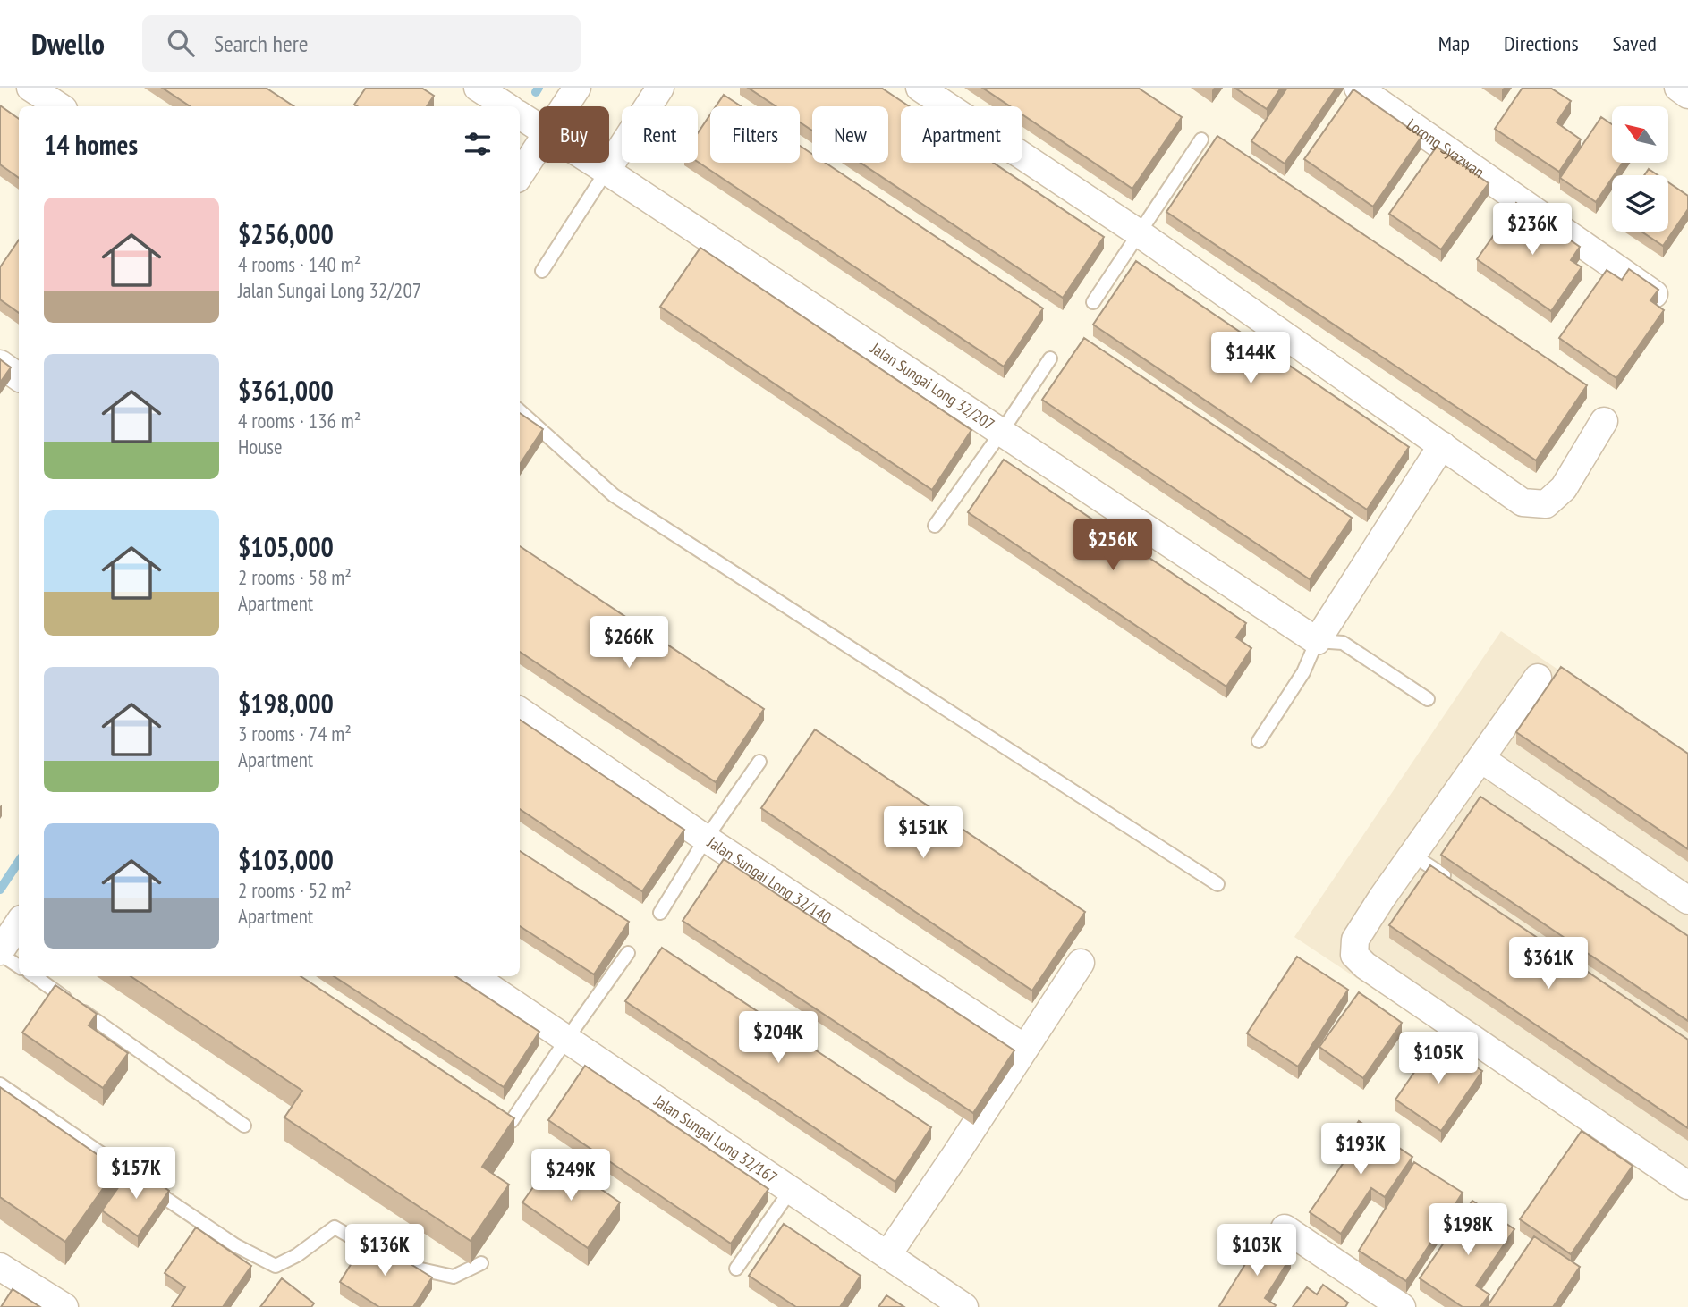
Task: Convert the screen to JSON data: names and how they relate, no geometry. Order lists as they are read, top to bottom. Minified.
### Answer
{"streets":{"street":["Lorong Syazwan","Jalan Sungai Long 32/207","Jalan Sungai Long 32/140","Jalan Sungai Long 32/167"]},"north":"top left","page":{"header":"Dwello","search":"Search here","nav":["Map","Directions","Saved"],"chip":["Buy","Rent","Filters","New","Apartment"],"heading":"14 homes","list":[{"name":"$256,000","note":"4 rooms · 140 m² · Jalan Sungai Long 32/207"},{"name":"$361,000","note":"4 rooms · 136 m² · House"},{"name":"$105,000","note":"2 rooms · 58 m² · Apartment"},{"name":"$198,000","note":"3 rooms · 74 m² · Apartment"},{"name":"$103,000","note":"2 rooms · 52 m² · Apartment"}],"price":["$236K","$144K","$256K","$266K","$151K","$361K","$204K","$105K","$193K","$157K","$249K","$198K","$136K","$103K"]}}
